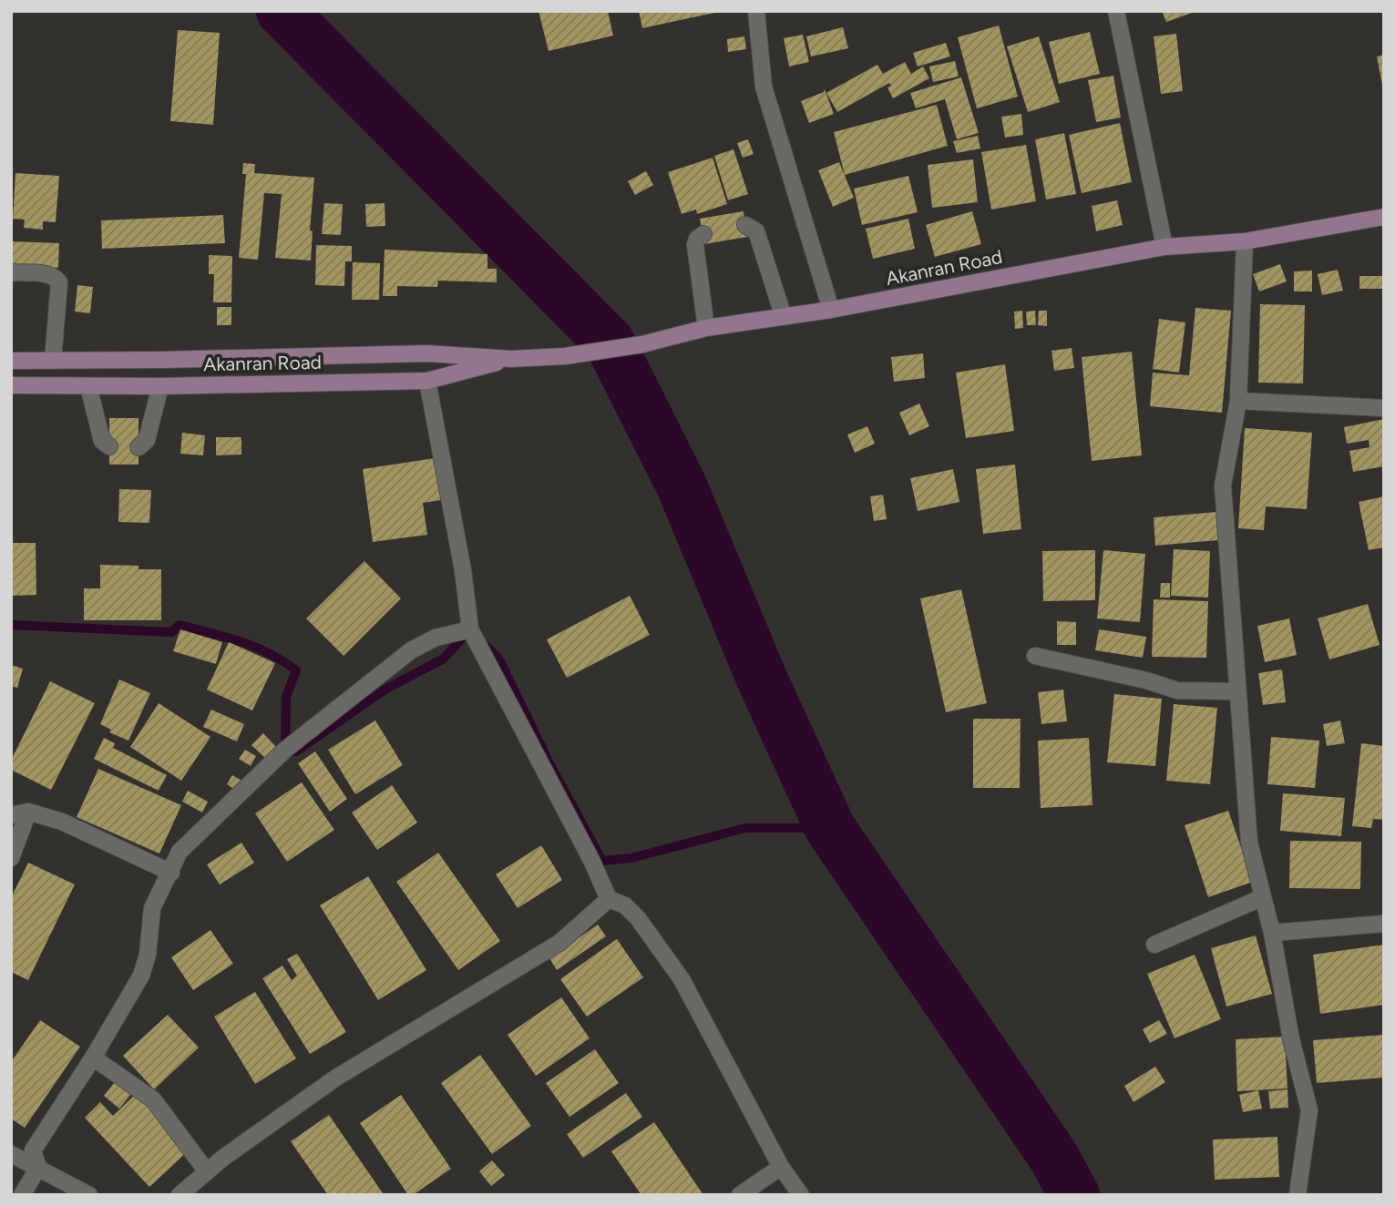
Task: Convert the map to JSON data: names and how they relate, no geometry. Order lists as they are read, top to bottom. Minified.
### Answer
{"streets":{"main road":["Akanran Road"]}}
